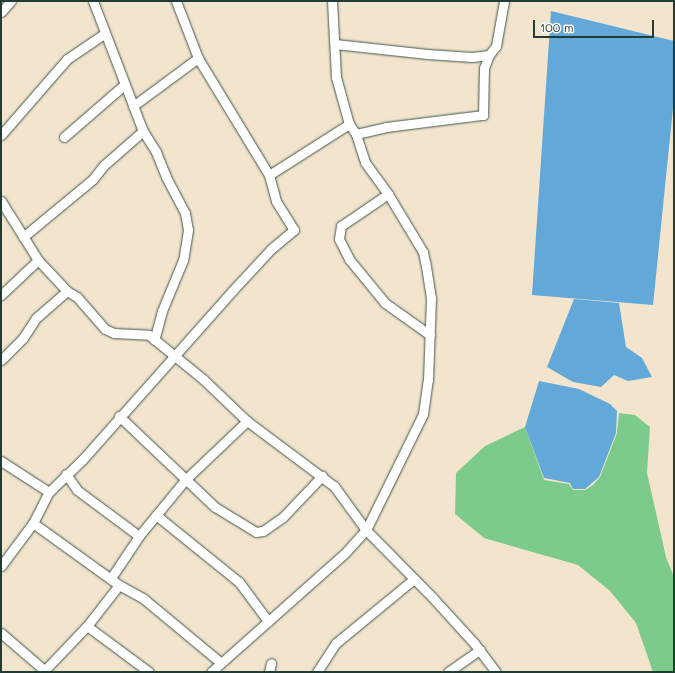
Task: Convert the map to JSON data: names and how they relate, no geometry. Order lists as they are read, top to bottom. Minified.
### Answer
{"scale_bar":"100 m"}
